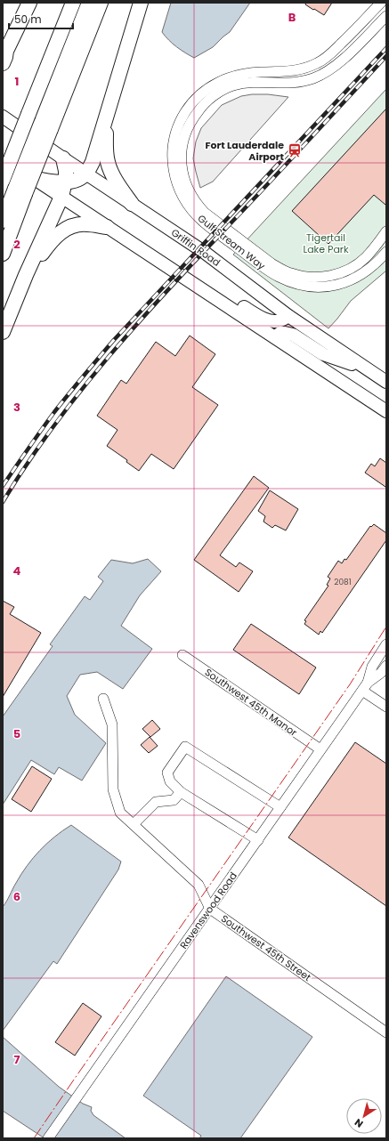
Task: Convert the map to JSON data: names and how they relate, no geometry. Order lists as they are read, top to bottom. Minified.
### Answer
{"streets":{"main road":["Griffin Road"],"street":["Gulf Stream Way","Southwest 45th Manor","Ravenswood Road","Southwest 45th Street"]},"crossings":[["Southwest 45th Manor","Ravenswood Road"],["Ravenswood Road","Southwest 45th Street"]],"parks":["Tigertail Lake Park"],"places":{"station":["Fort Lauderdale Airport"]},"house_numbers":["2081"],"scale_bar":"50 m","north":"bottom left","grid":{"columns":["B"],"rows":["1","2","3","4","5","6","7"]}}
